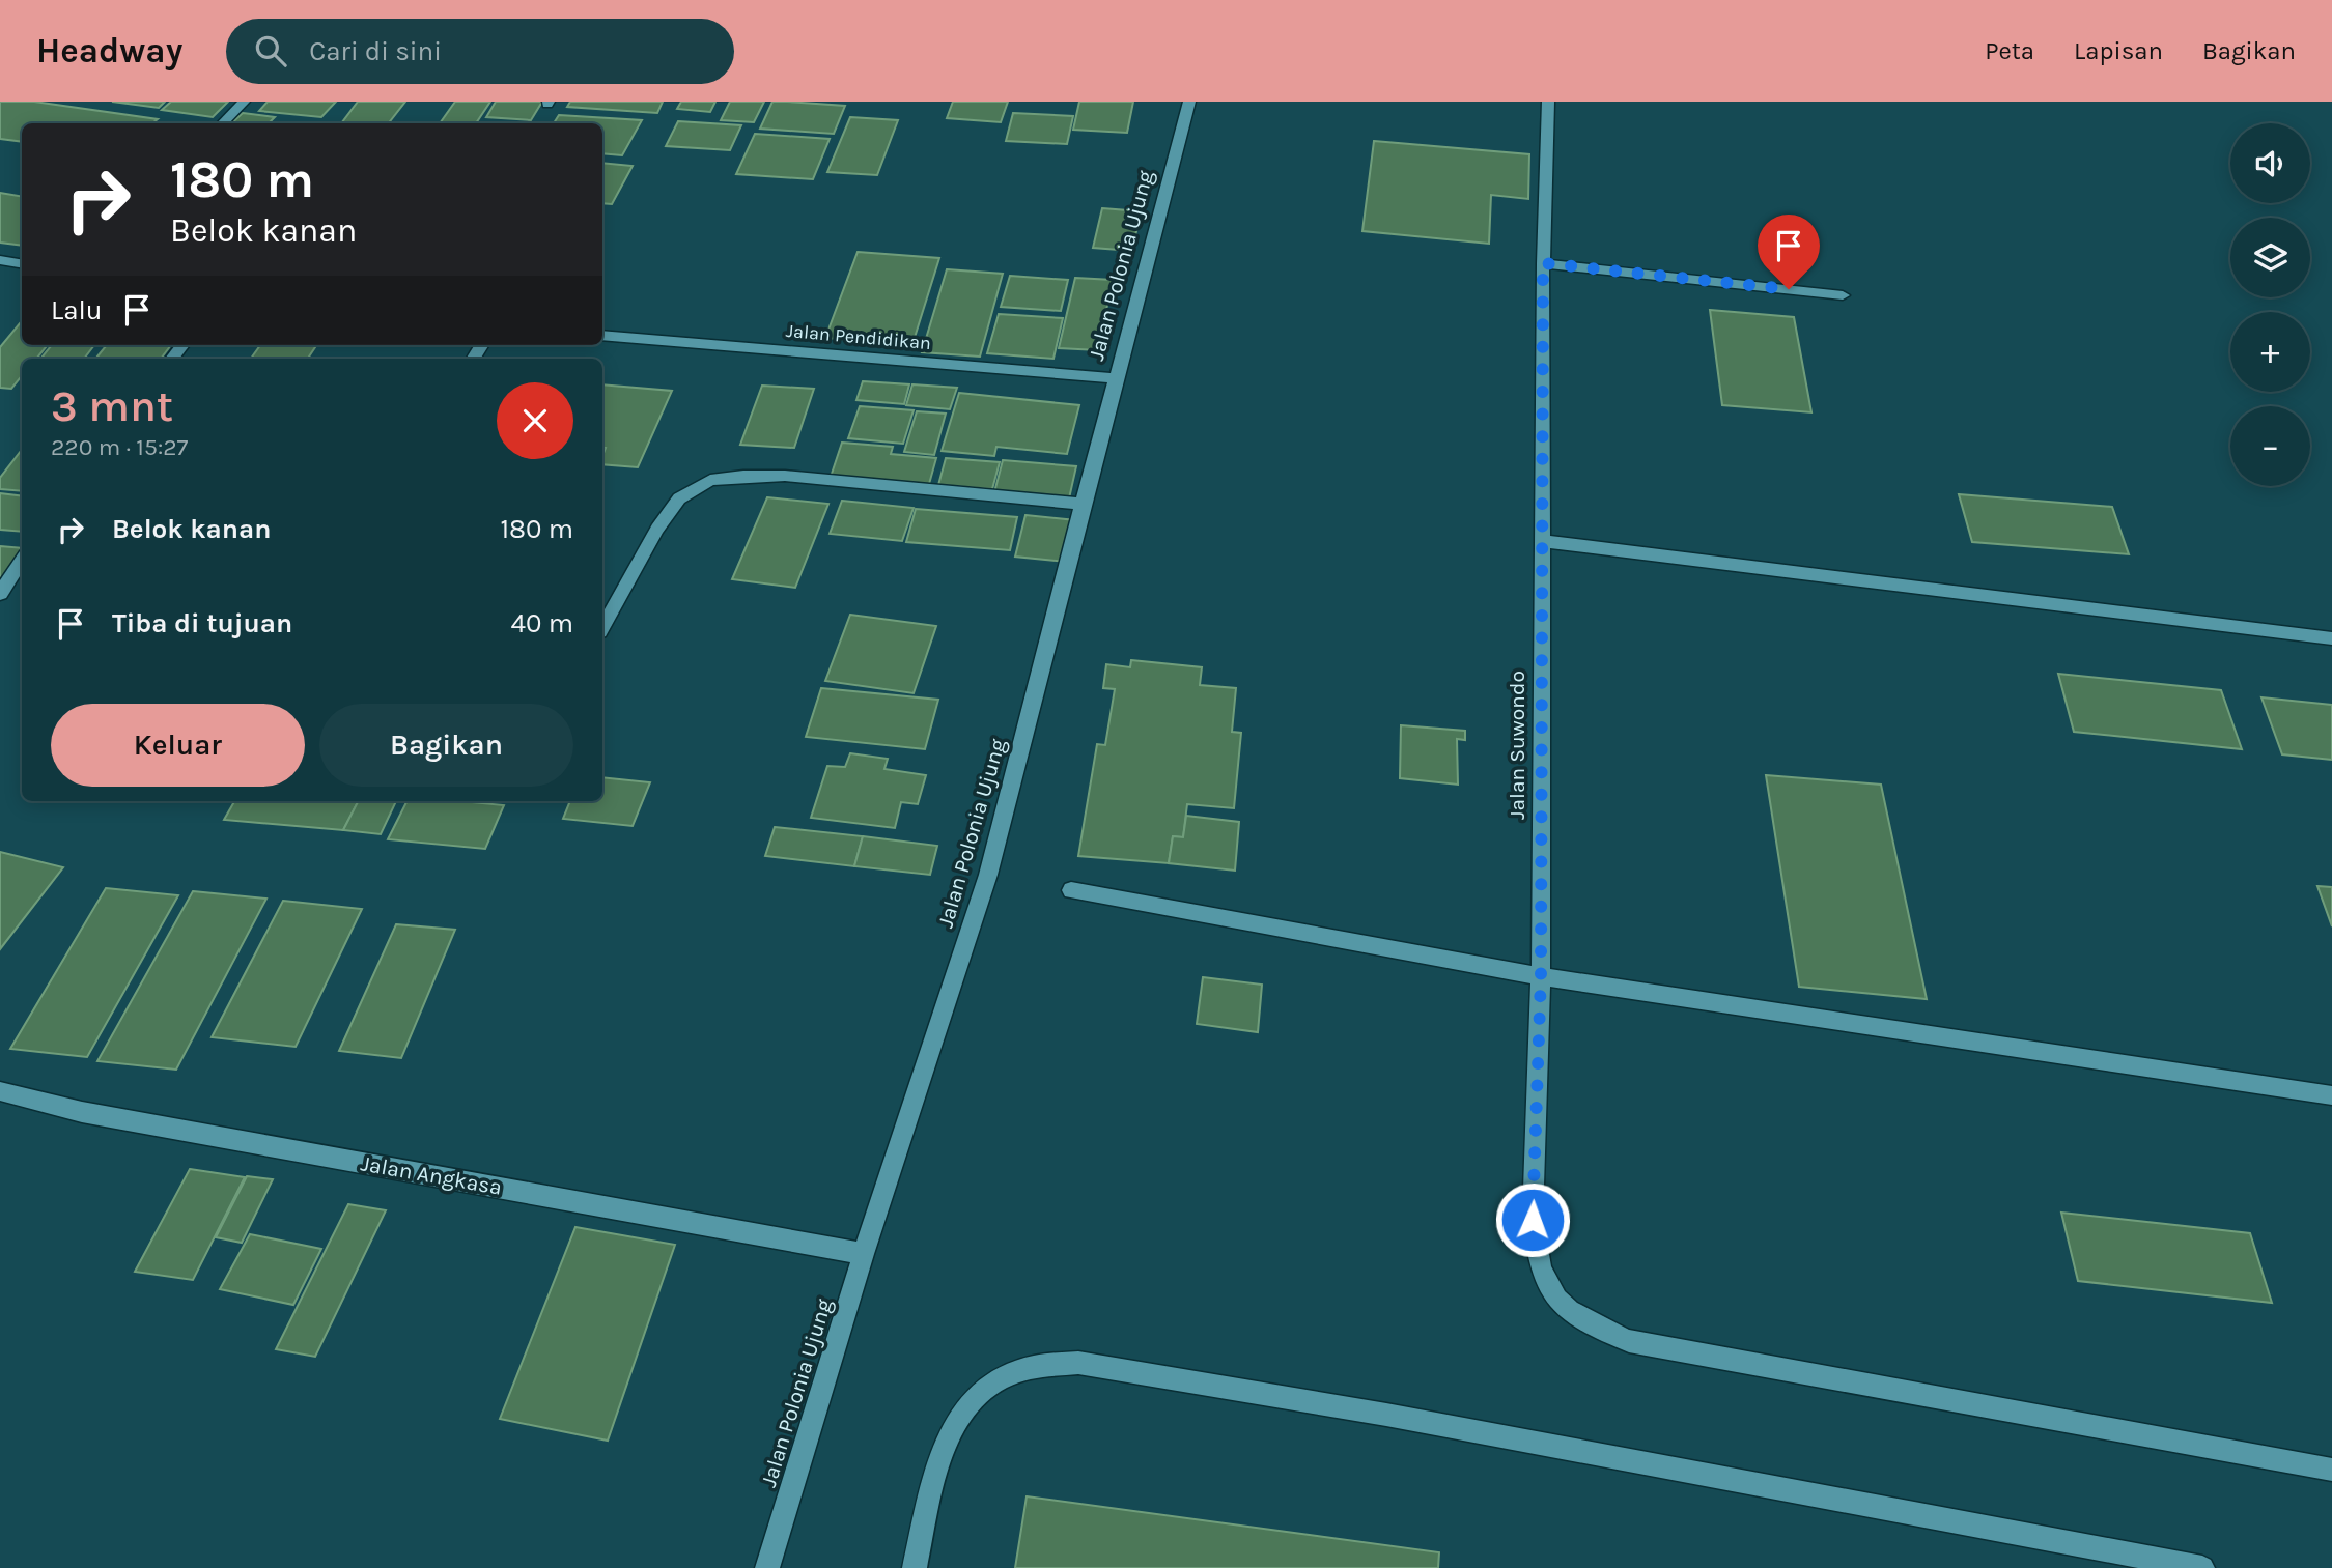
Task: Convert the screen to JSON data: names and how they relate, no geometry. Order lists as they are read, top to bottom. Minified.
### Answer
{"streets":{"street":["Jalan Polonia Ujung","Jalan Pendidikan","Jalan Suwondo","Jalan Angkasa"]},"crossings":[["Jalan Polonia Ujung","Jalan Pendidikan"],["Jalan Polonia Ujung","Jalan Angkasa"]],"page":{"header":"Headway","search":"Cari di sini","nav":["Peta","Lapisan","Bagikan"],"map_buttons":["+","−"],"turn":["180 m","Belok kanan"],"then":"Lalu","heading":["3 mnt","220 m · 15:27"],"list":[{"name":"Belok kanan","value":"180 m"},{"name":"Tiba di tujuan","value":"40 m"}],"buttons":["Keluar","Bagikan"]}}
